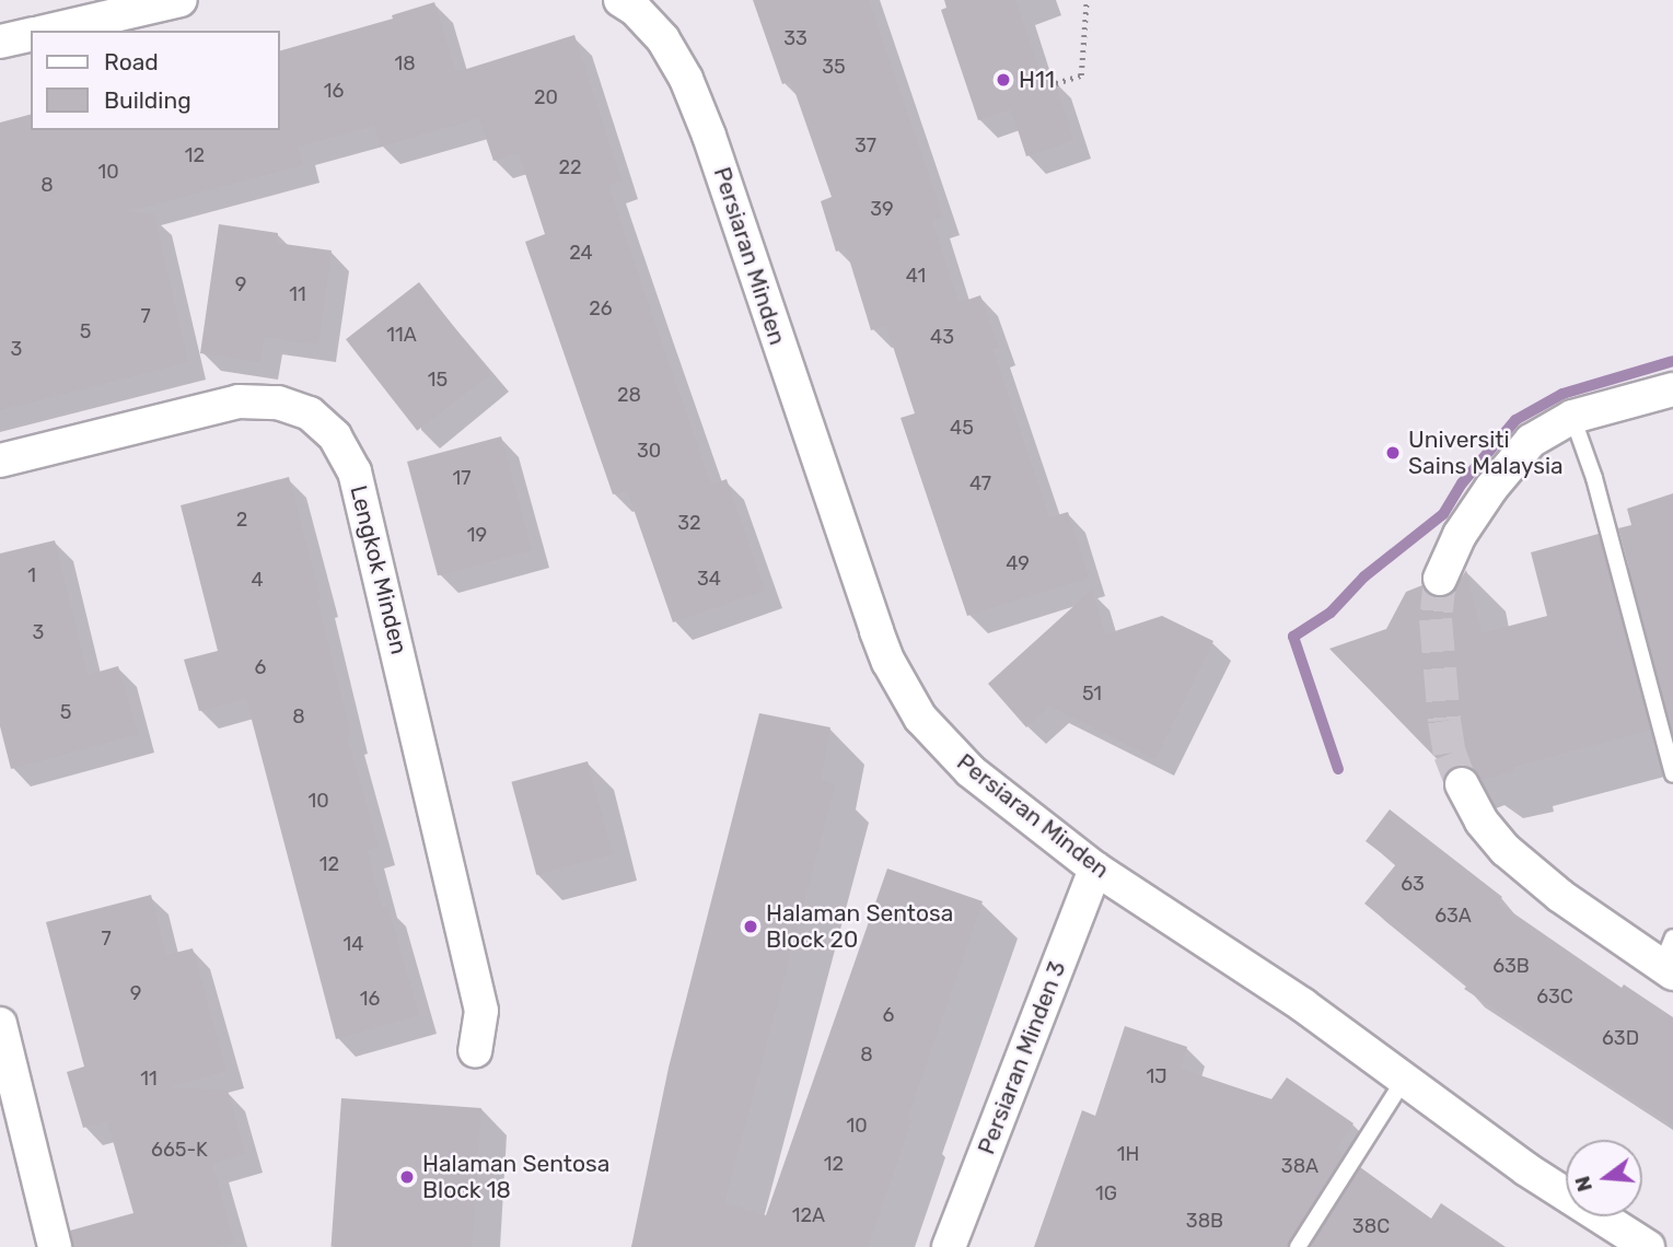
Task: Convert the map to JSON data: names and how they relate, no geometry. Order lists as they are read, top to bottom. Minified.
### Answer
{"streets":{"street":["Persiaran Minden","Lengkok Minden","Persiaran Minden 3"]},"crossings":[["Persiaran Minden","Persiaran Minden 3"]],"places":["H11","Universiti Sains Malaysia","Halaman Sentosa Block 20","Halaman Sentosa Block 18"],"house_numbers":["33","18","35","16","20","37","12","22","10","8","39","24","41","9","11","26","7","5","11A","43","3","15","28","45","30","17","47","2","32","19","49","1","34","4","3","6","51","5","8","10","12","63","63A","7","14","63B","9","63C","16","6","63D","8","1J","11","10","665-K","1H","12","38A","1G","12A","38B","38C"],"legend":["Road","Building"],"north":"left"}
